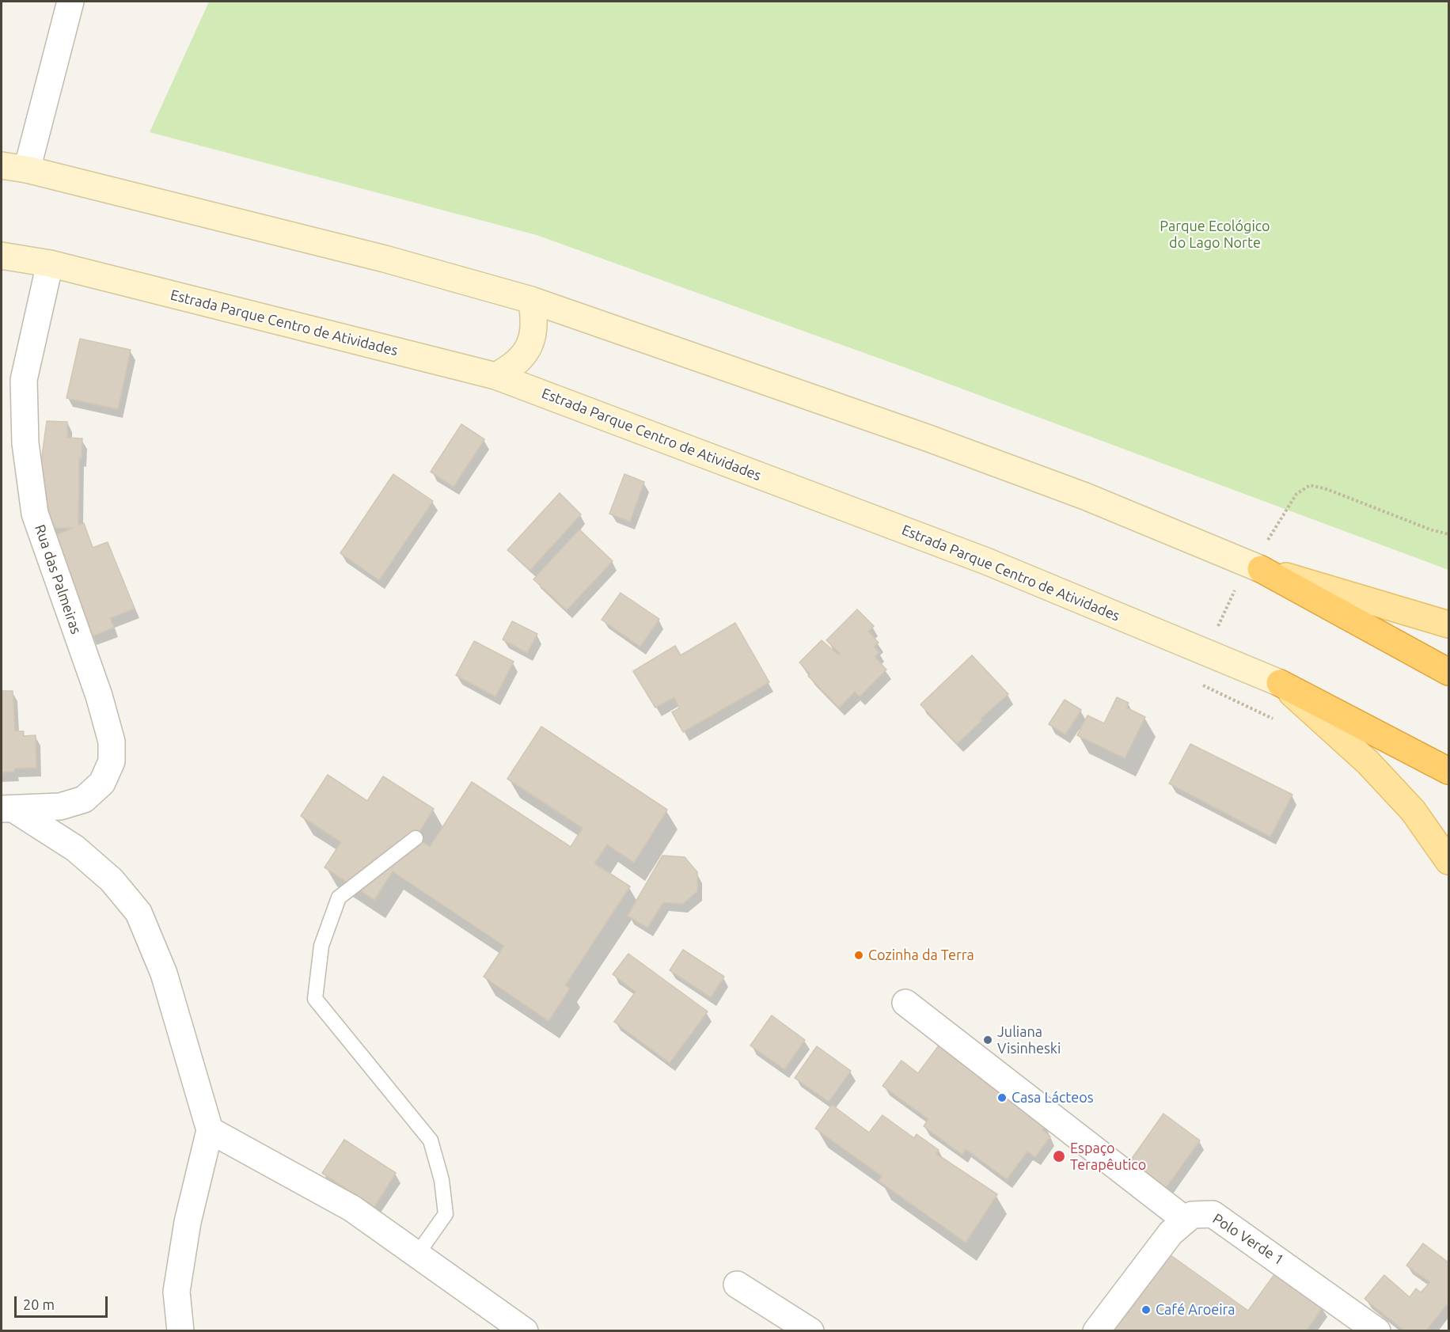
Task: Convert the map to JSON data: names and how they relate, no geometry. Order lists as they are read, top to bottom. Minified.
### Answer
{"streets":{"main road":["Estrada Parque Centro de Atividades"],"street":["Rua das Palmeiras","Polo Verde 1"]},"crossings":[["Estrada Parque Centro de Atividades","Rua das Palmeiras"]],"parks":["Parque Ecológico do Lago Norte"],"places":["Cozinha da Terra","Juliana Visinheski","Casa Lácteos","Espaço Terapêutico","Café Aroeira"],"scale_bar":"20 m"}
